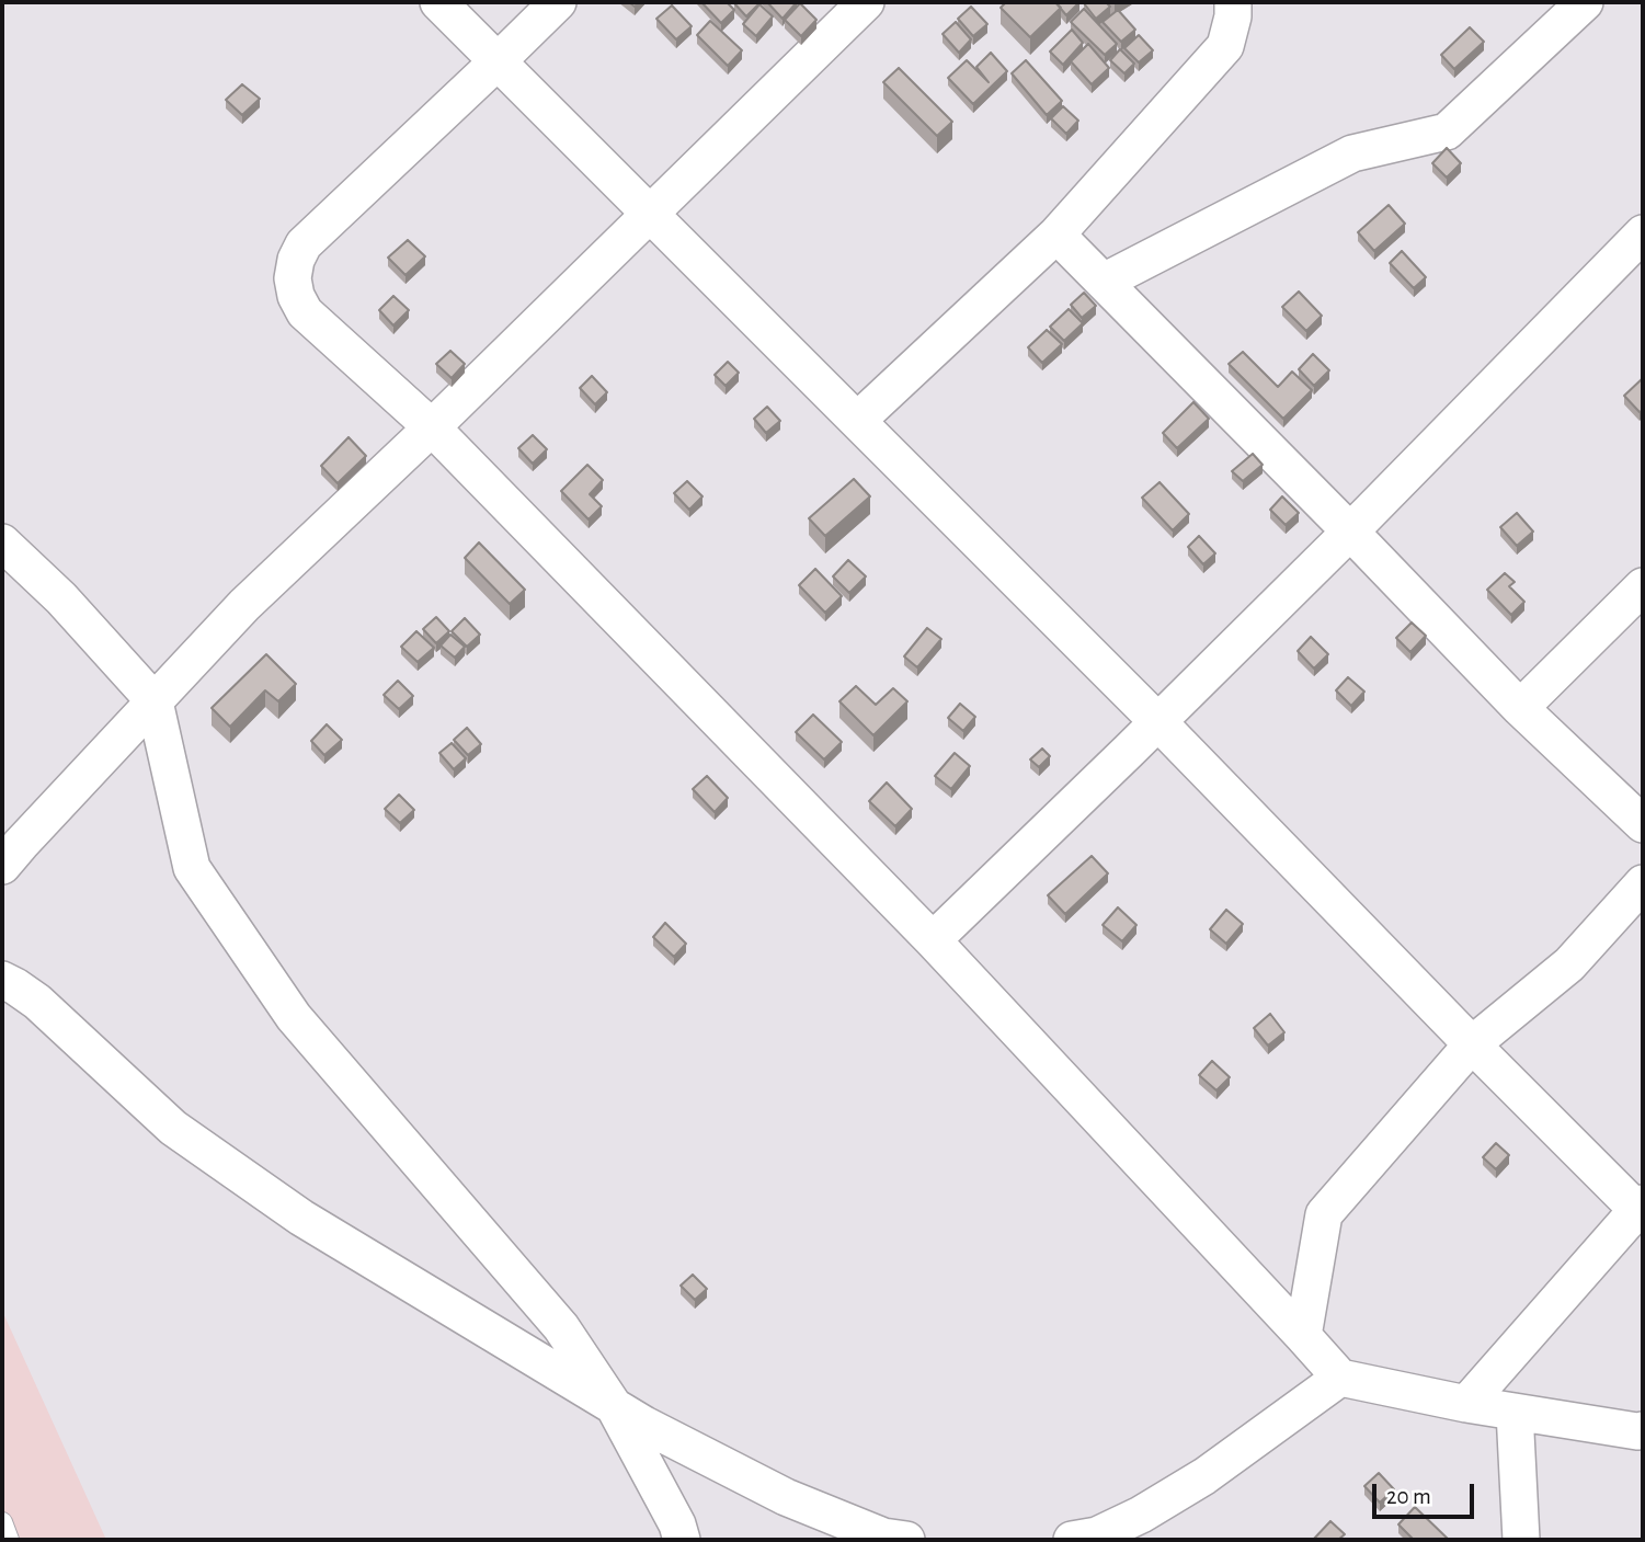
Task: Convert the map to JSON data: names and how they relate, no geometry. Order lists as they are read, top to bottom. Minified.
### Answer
{"scale_bar":"20 m"}
